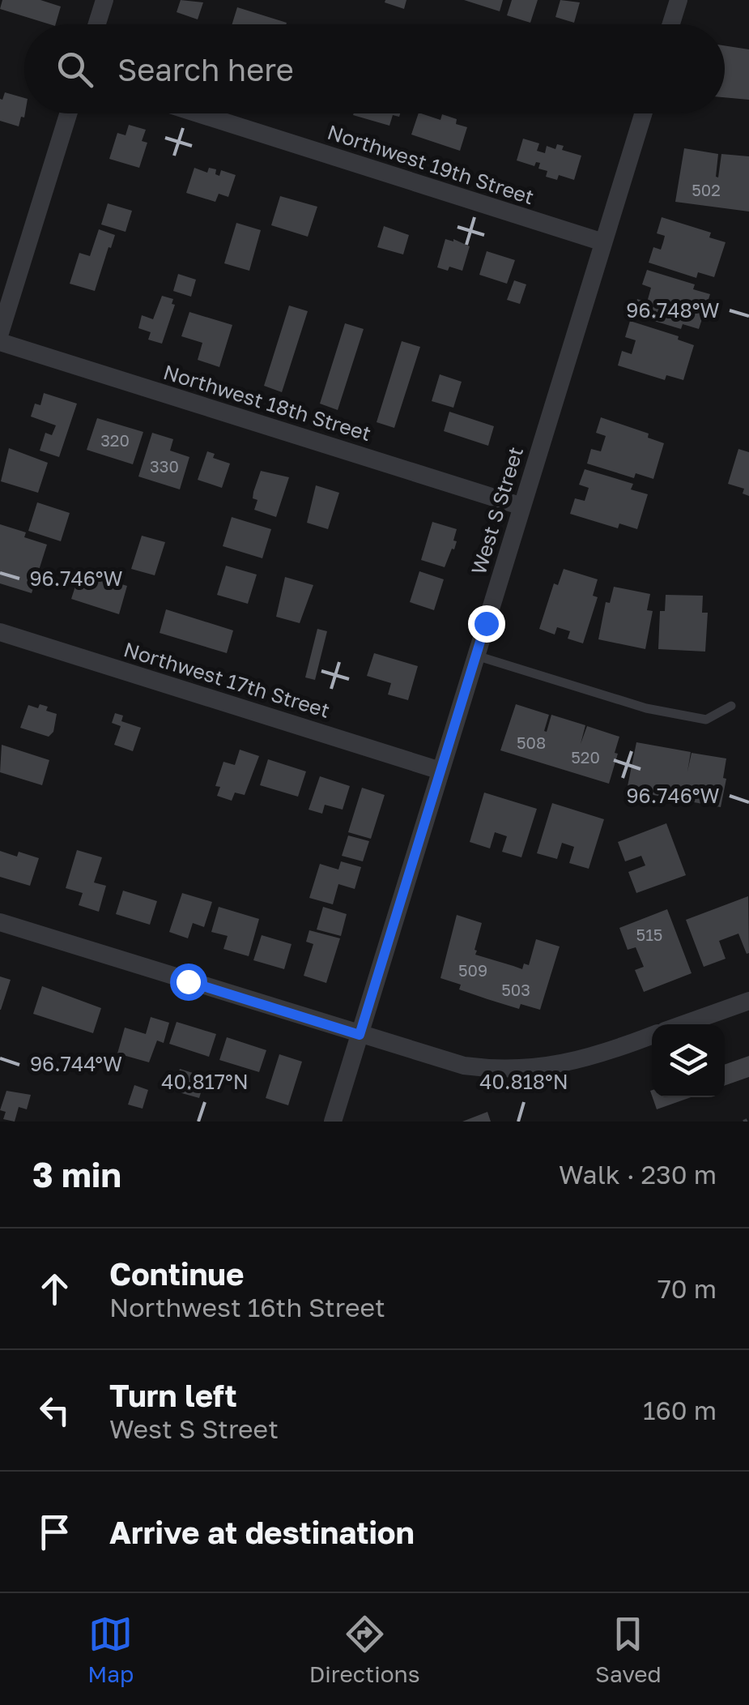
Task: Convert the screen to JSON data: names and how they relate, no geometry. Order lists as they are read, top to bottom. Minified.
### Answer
{"streets":{"street":["Northwest 19th Street","Northwest 18th Street","West S Street","Northwest 17th Street"]},"crossings":[["Northwest 19th Street","West S Street"],["Northwest 18th Street","West S Street"],["West S Street","Northwest 17th Street"]],"house_numbers":["502","320","330","508","520","515","509","503"],"page":{"search":"Search here","heading":["3 min","Walk · 230 m"],"list":[["Continue","Northwest 16th Street","70 m"],["Turn left","West S Street","160 m"],"Arrive at destination"],"nav":["Map","Directions","Saved"]},"coordinates":["96.748°W","96.746°W","96.744°W","40.817°N","40.818°N"]}
